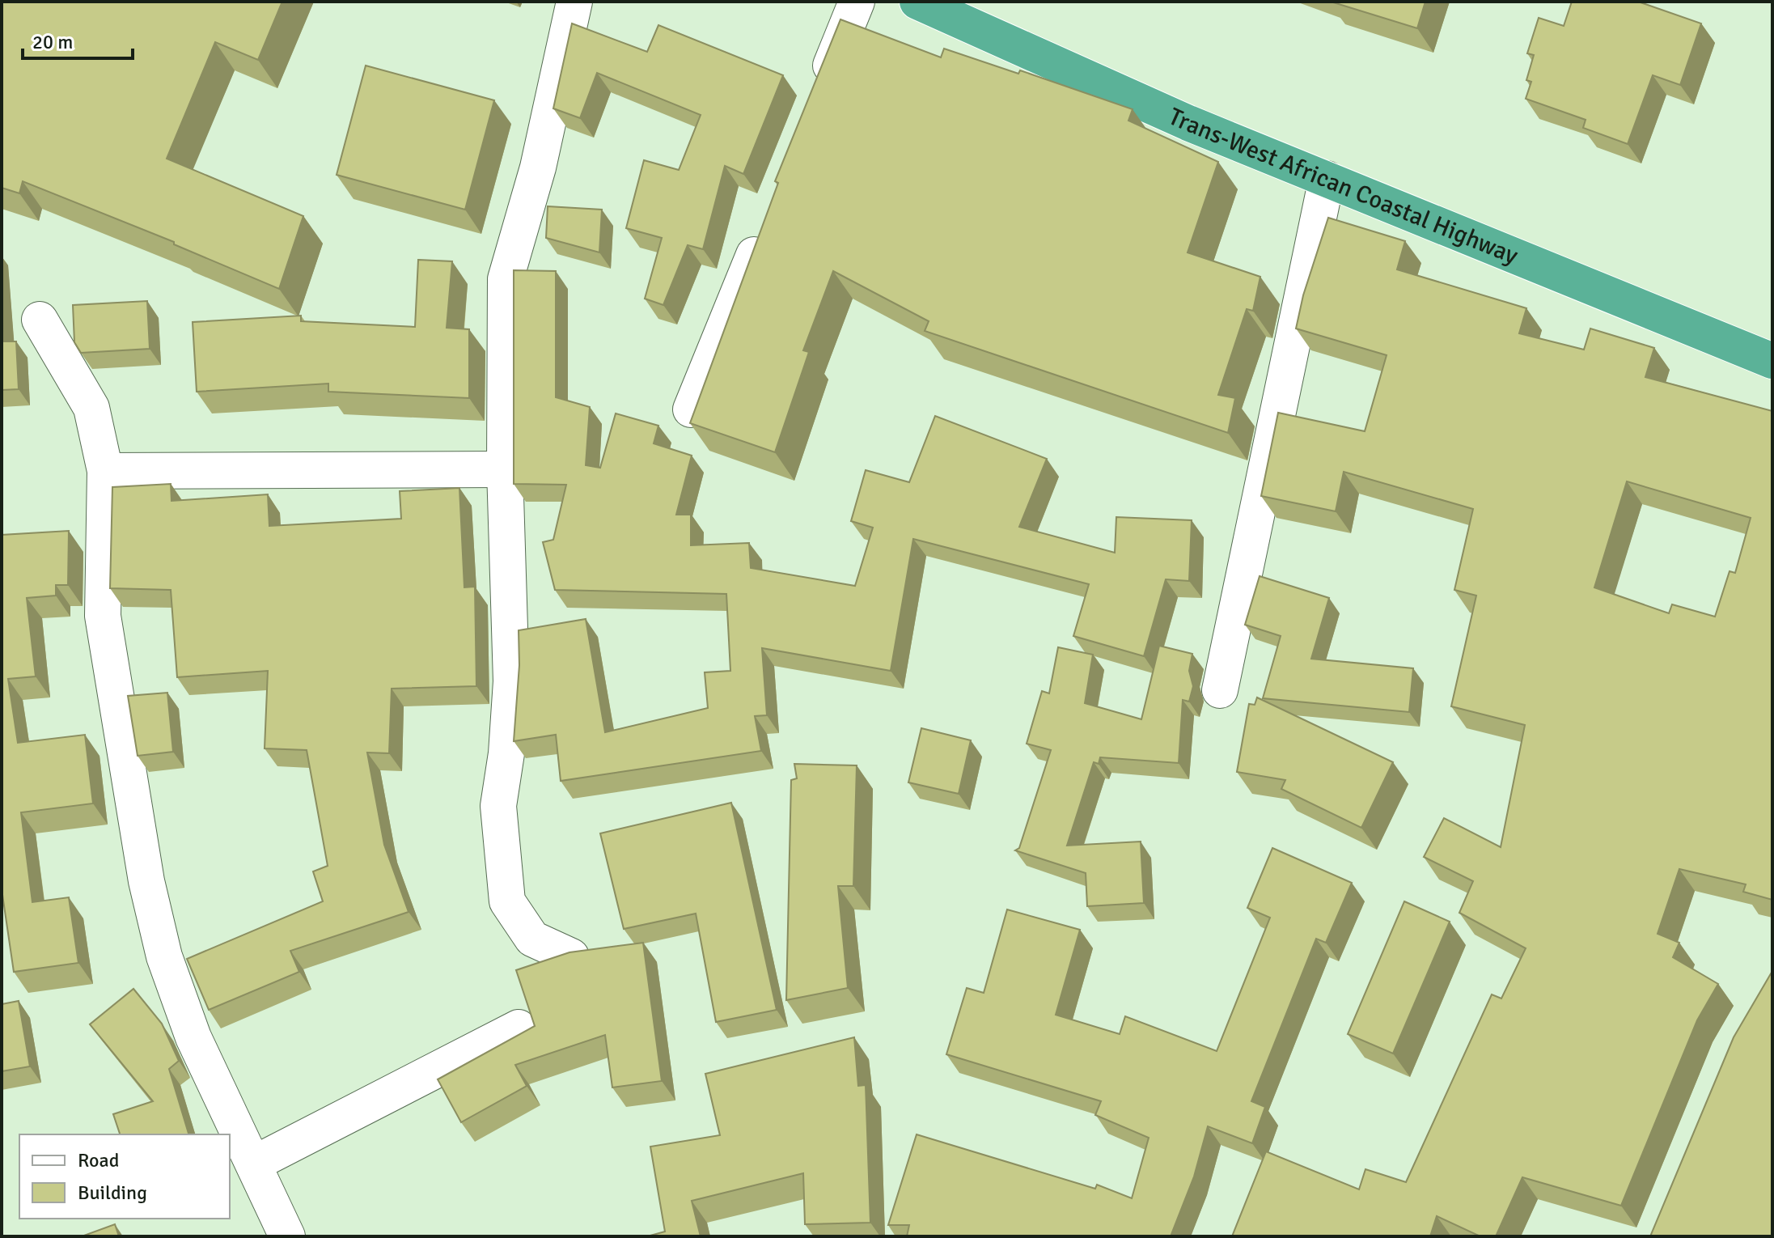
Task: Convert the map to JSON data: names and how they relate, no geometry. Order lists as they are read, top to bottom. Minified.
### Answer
{"streets":{"highway":["Trans-West African Coastal Highway"]},"legend":["Road","Building"],"scale_bar":"20 m"}
